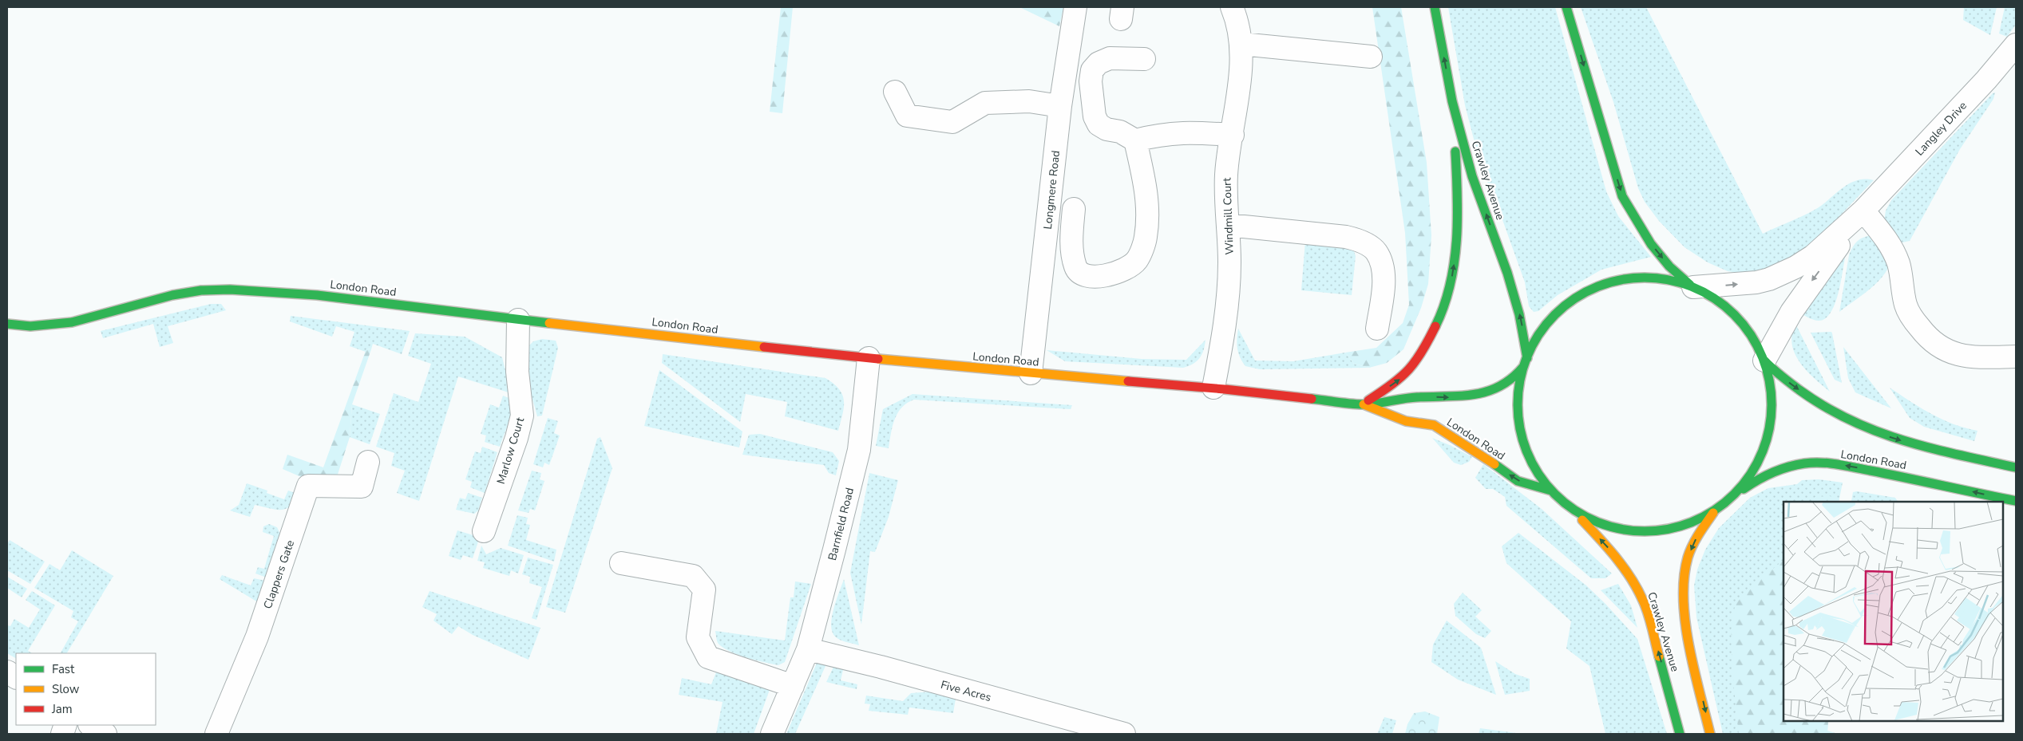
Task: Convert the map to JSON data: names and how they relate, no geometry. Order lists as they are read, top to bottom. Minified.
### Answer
{"streets":{"main road":["Crawley Avenue","London Road"],"street":["Langley Drive","Longmere Road","Windmill Court","Marlow Court","Barnfield Road","Clappers Gate","Five Acres"]},"crossings":[["Langley Drive","London Road"],["Crawley Avenue","London Road"],["Longmere Road","London Road"],["Windmill Court","London Road"],["London Road","Marlow Court"],["London Road","Barnfield Road"],["Barnfield Road","Five Acres"]],"legend":["Fast","Slow","Jam"]}
